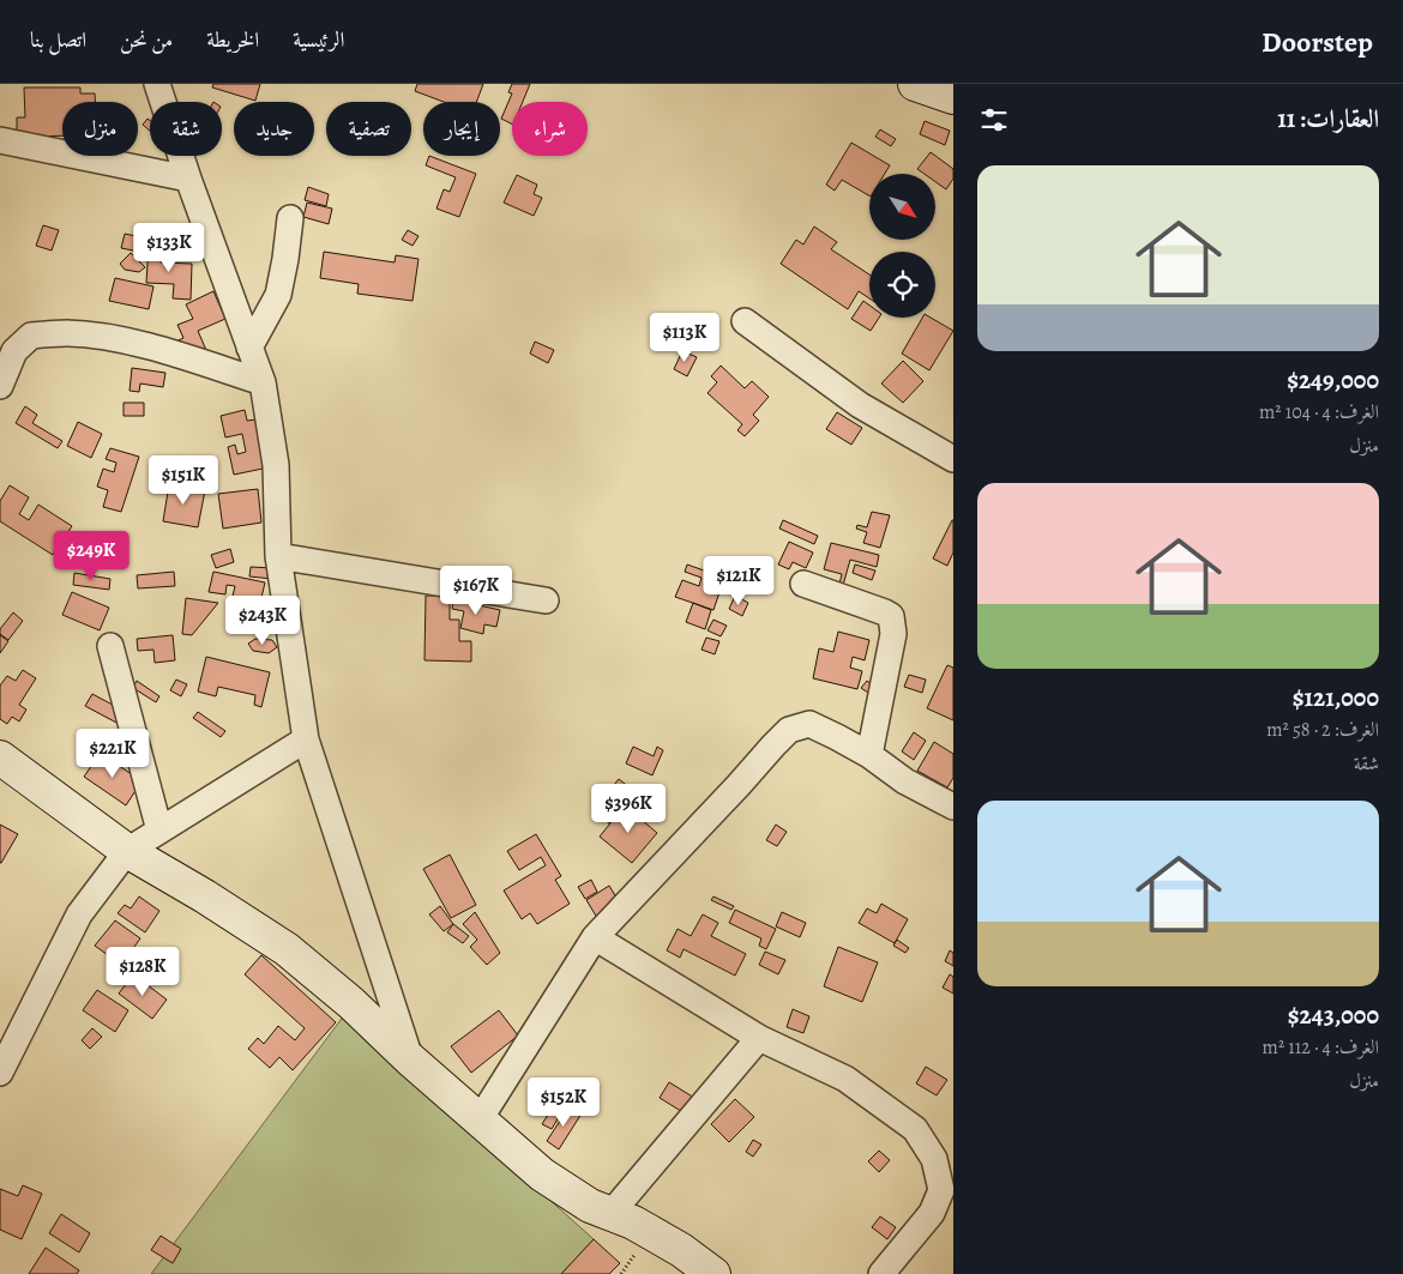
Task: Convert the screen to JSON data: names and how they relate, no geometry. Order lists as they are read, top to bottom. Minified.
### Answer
{"north":"bottom right","page":{"header":"Doorstep","nav":["الرئيسية","الخريطة","من نحن","اتصل بنا"],"heading":"العقارات: 11","chip":["شراء","إيجار","تصفية","جديد","شقة","منزل"],"list":[{"name":"$249,000","note":"الغرف: 4 · 104 m² · منزل"},{"name":"$121,000","note":"الغرف: 2 · 58 m² · شقة"},{"name":"$243,000","note":"الغرف: 4 · 112 m² · منزل"}],"price":["$133K","$113K","$151K","$249K","$121K","$167K","$243K","$221K","$396K","$128K","$152K"]}}
